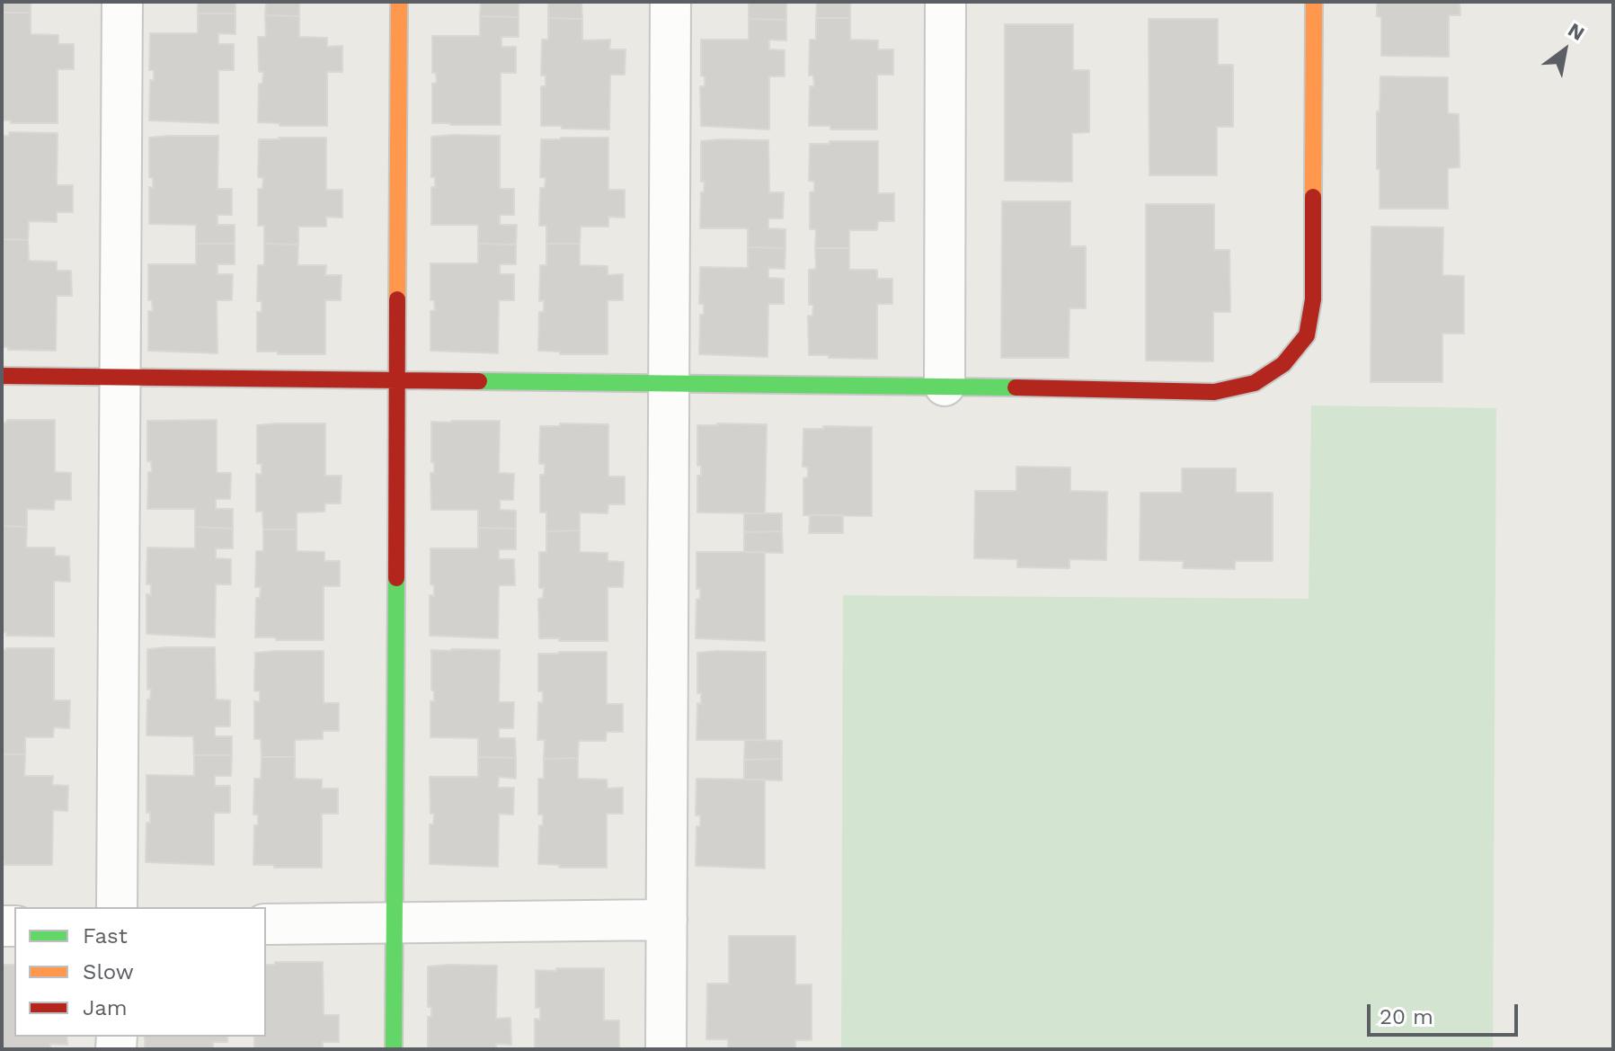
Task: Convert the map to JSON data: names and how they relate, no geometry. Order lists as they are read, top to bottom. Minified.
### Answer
{"legend":["Fast","Slow","Jam"],"scale_bar":"20 m","north":"top right"}
